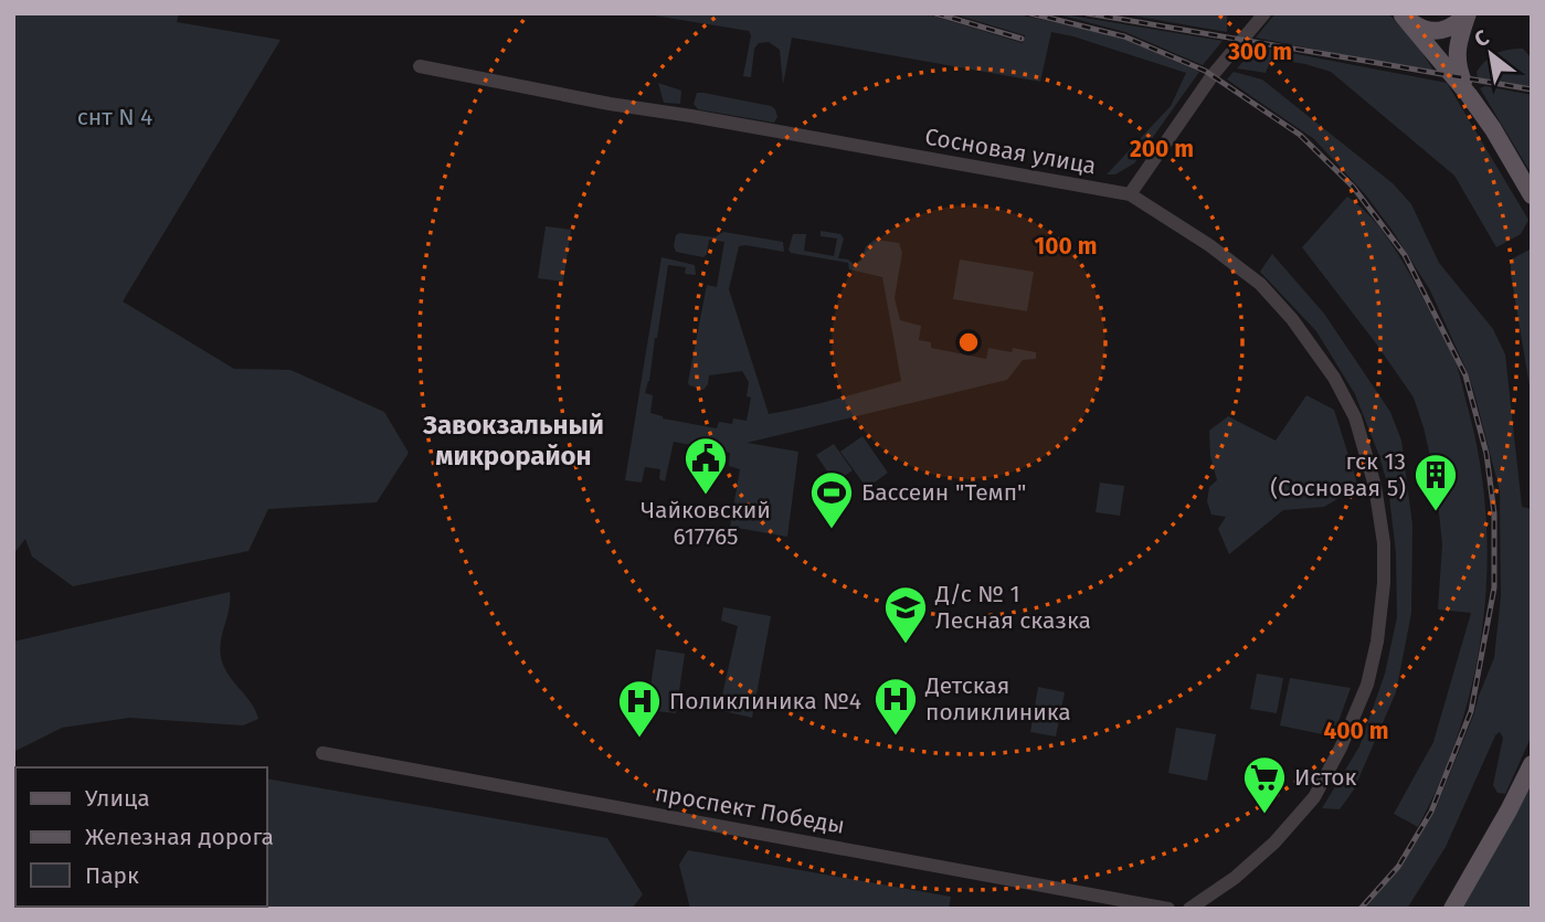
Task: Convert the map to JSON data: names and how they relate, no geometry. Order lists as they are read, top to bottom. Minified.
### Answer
{"streets":{"street":["Сосновая улица","проспект Победы"]},"districts":["Завокзальный микрорайон"],"parks":["снт N 4"],"places":{"public building":["Чайковский 617765"],"building":["гск 13 (Сосновая 5)"],"sports":["Бассеин \"Темп\""],"school or university":["Д/с № 1 Лесная сказка"],"hospital":["Детская поликлиника","Поликлиника №4"],"supermarket":["Исток"]},"legend":["Улица","Железная дорога","Парк"],"north":"top left","rings":["300 m","200 m","100 m","400 m"]}
